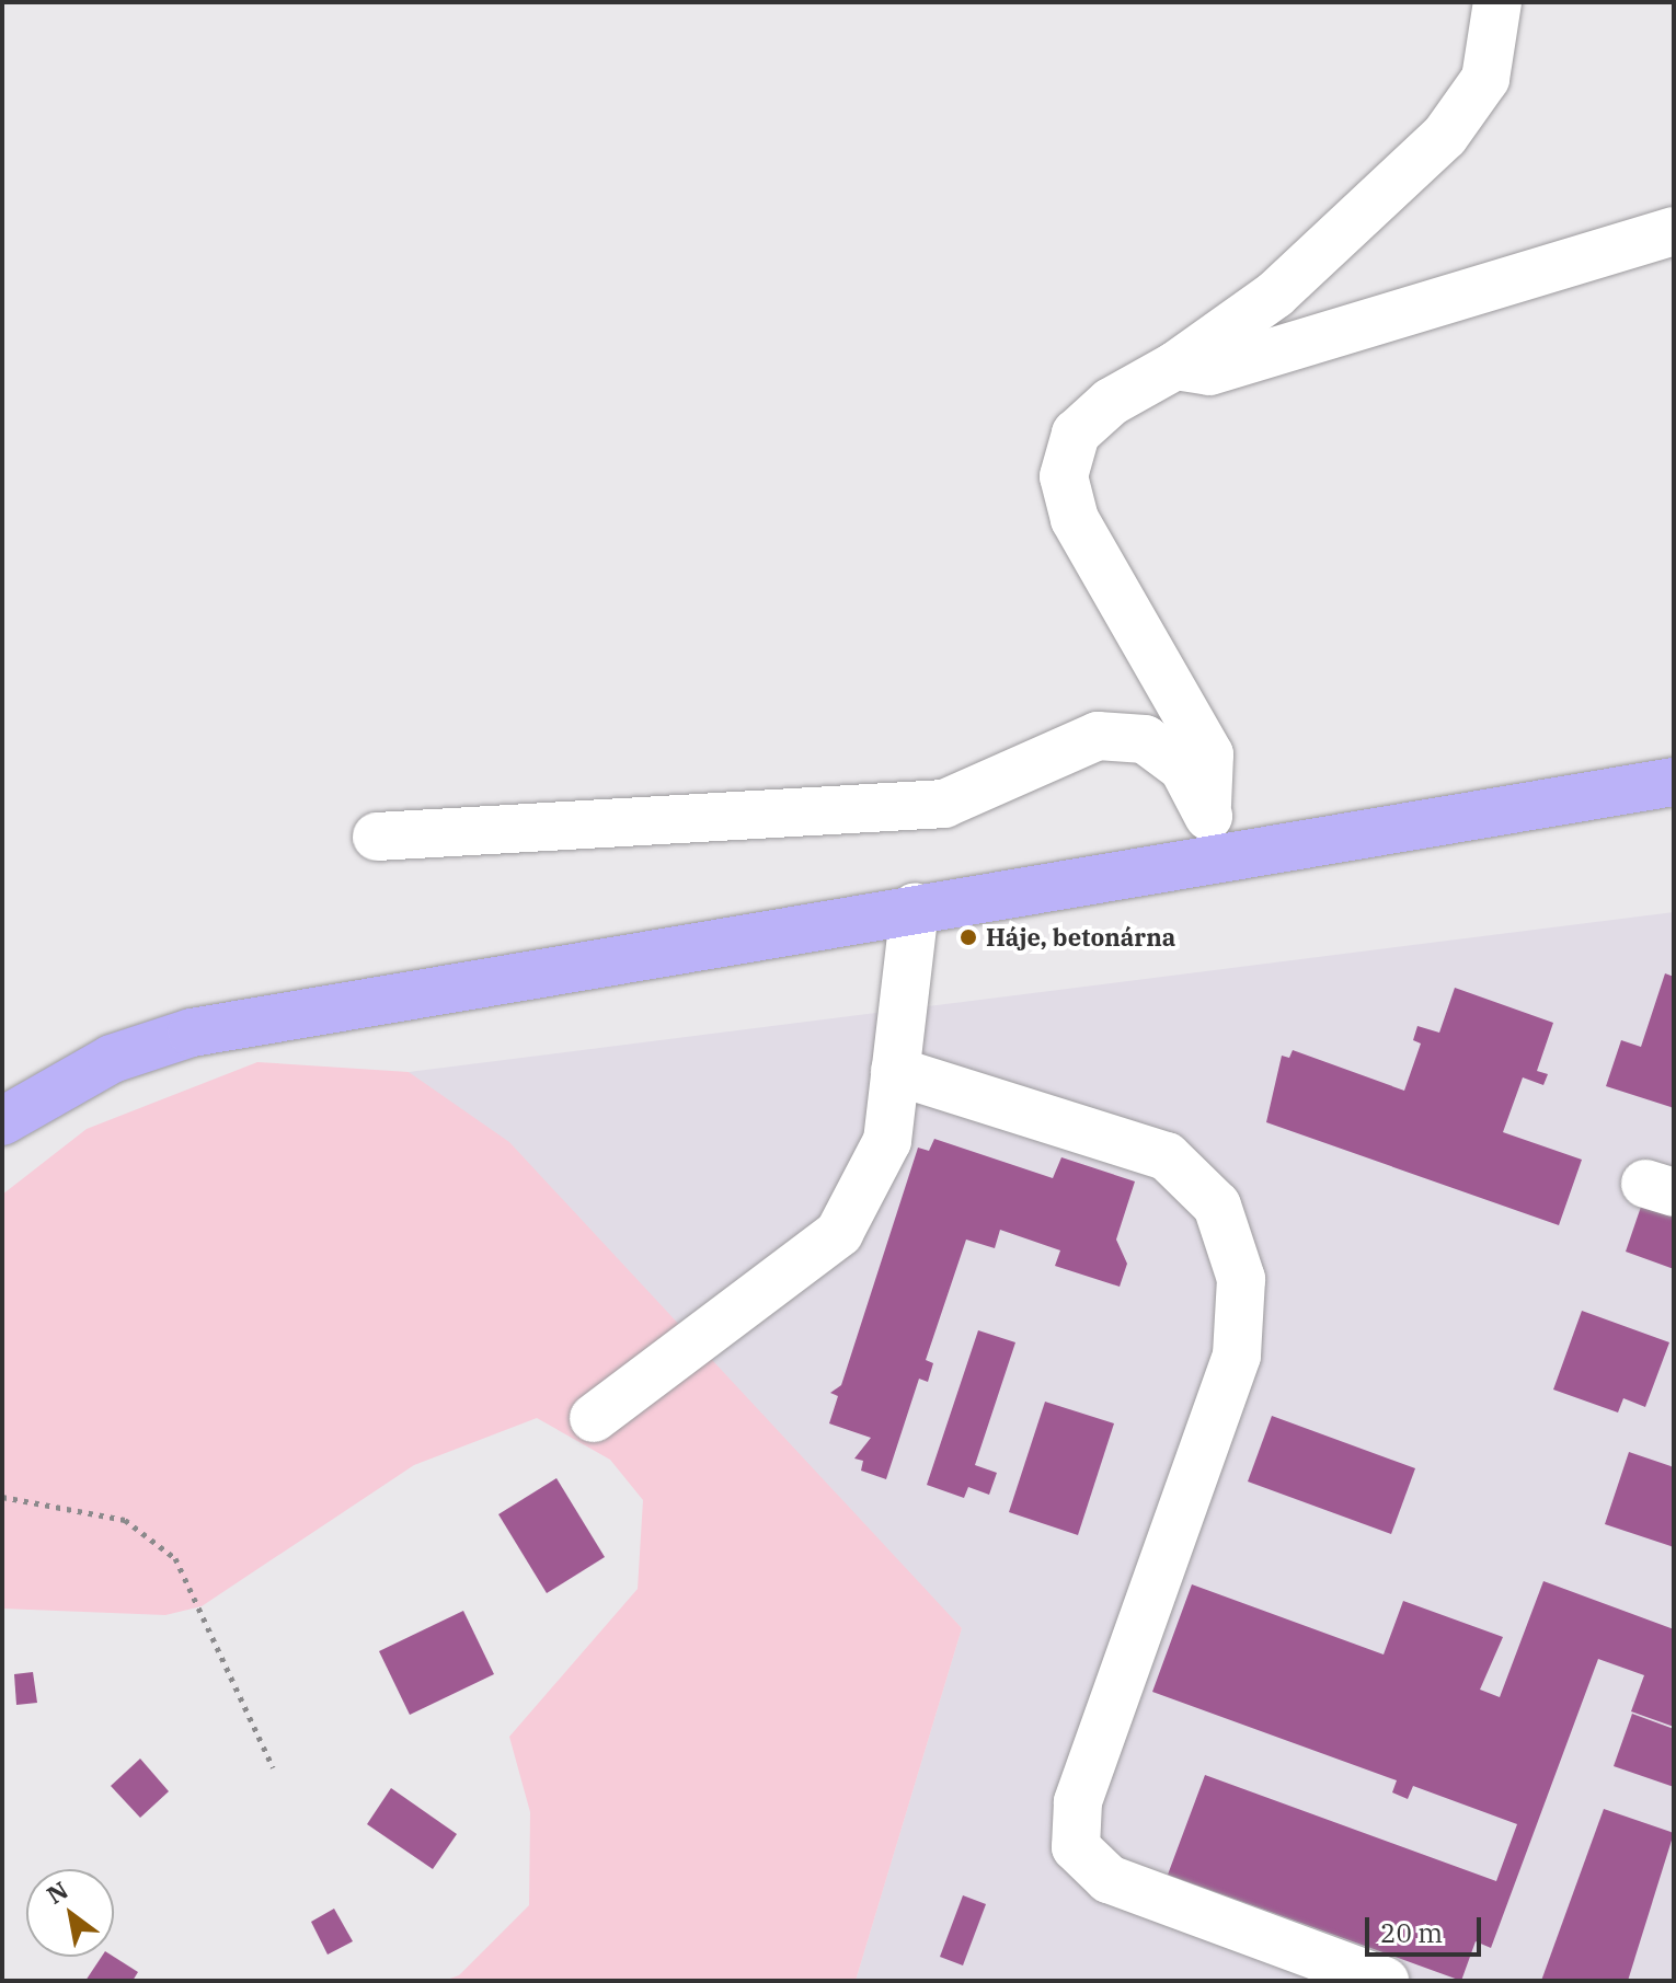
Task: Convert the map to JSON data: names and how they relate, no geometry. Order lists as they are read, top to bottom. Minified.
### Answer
{"places":["Háje, betonárna"],"scale_bar":"20 m","north":"top left"}
